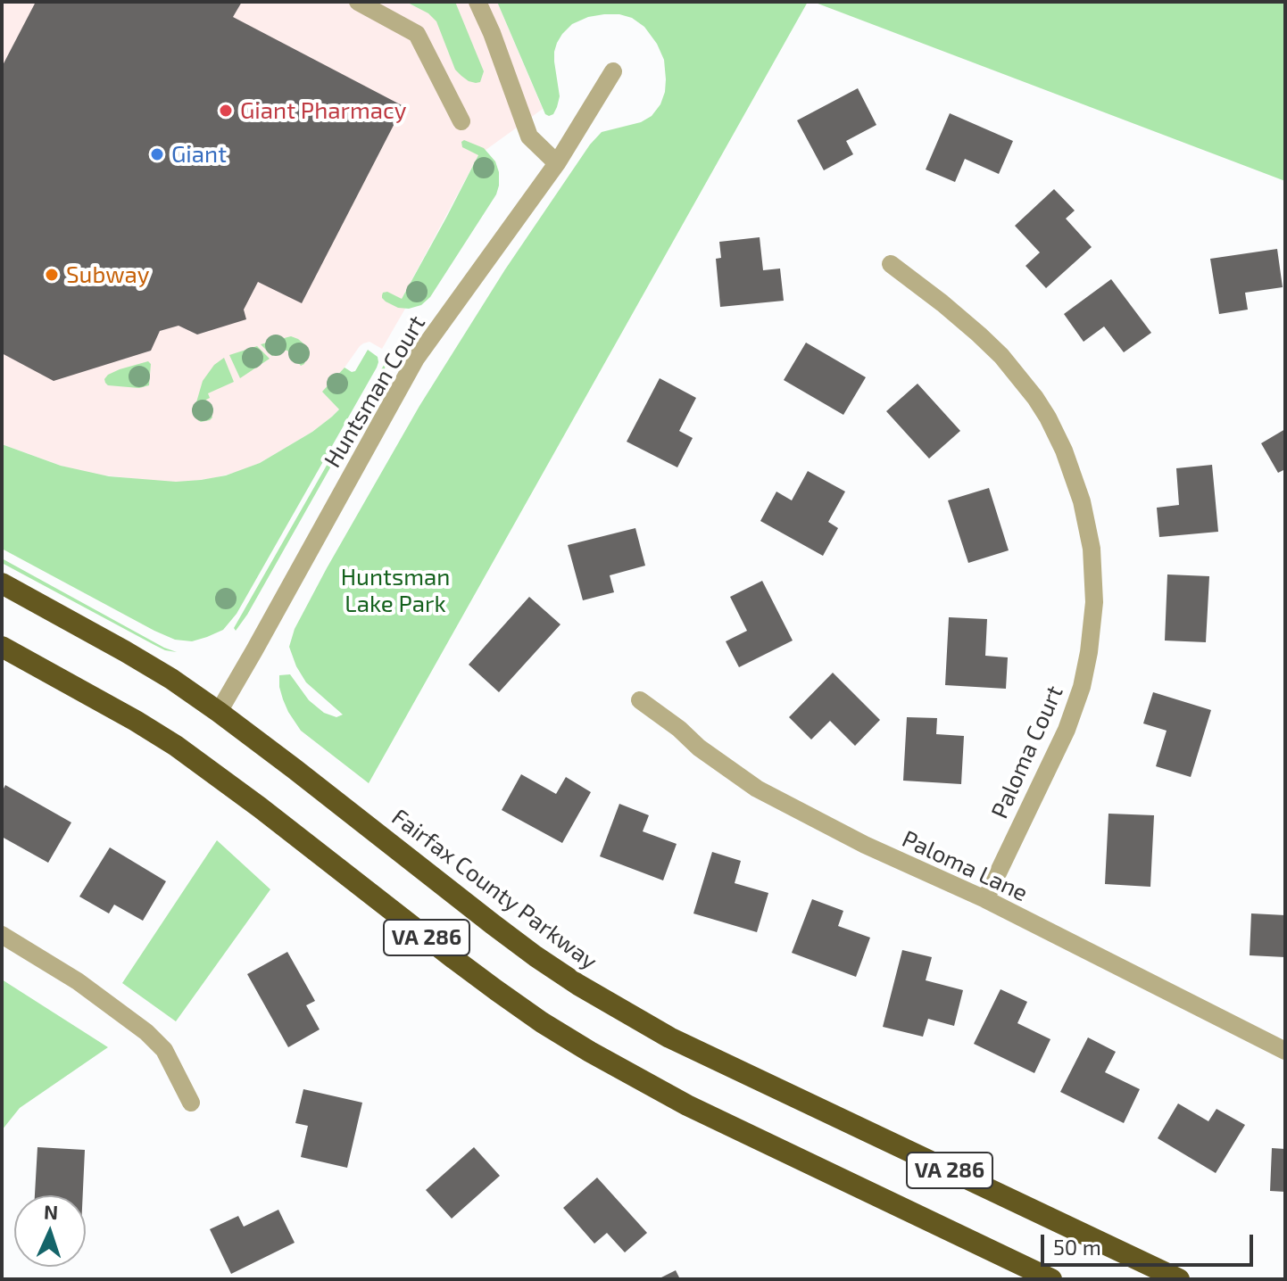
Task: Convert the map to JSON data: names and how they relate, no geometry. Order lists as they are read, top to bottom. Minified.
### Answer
{"streets":{"highway":["Fairfax County Parkway","VA 286"],"street":["Huntsman Court","Paloma Court","Paloma Lane"]},"crossings":[["Huntsman Court","Fairfax County Parkway"],["Paloma Court","Paloma Lane"]],"parks":["Huntsman Lake Park"],"places":["Giant Pharmacy","Giant","Subway"],"scale_bar":"50 m","north":"top"}
